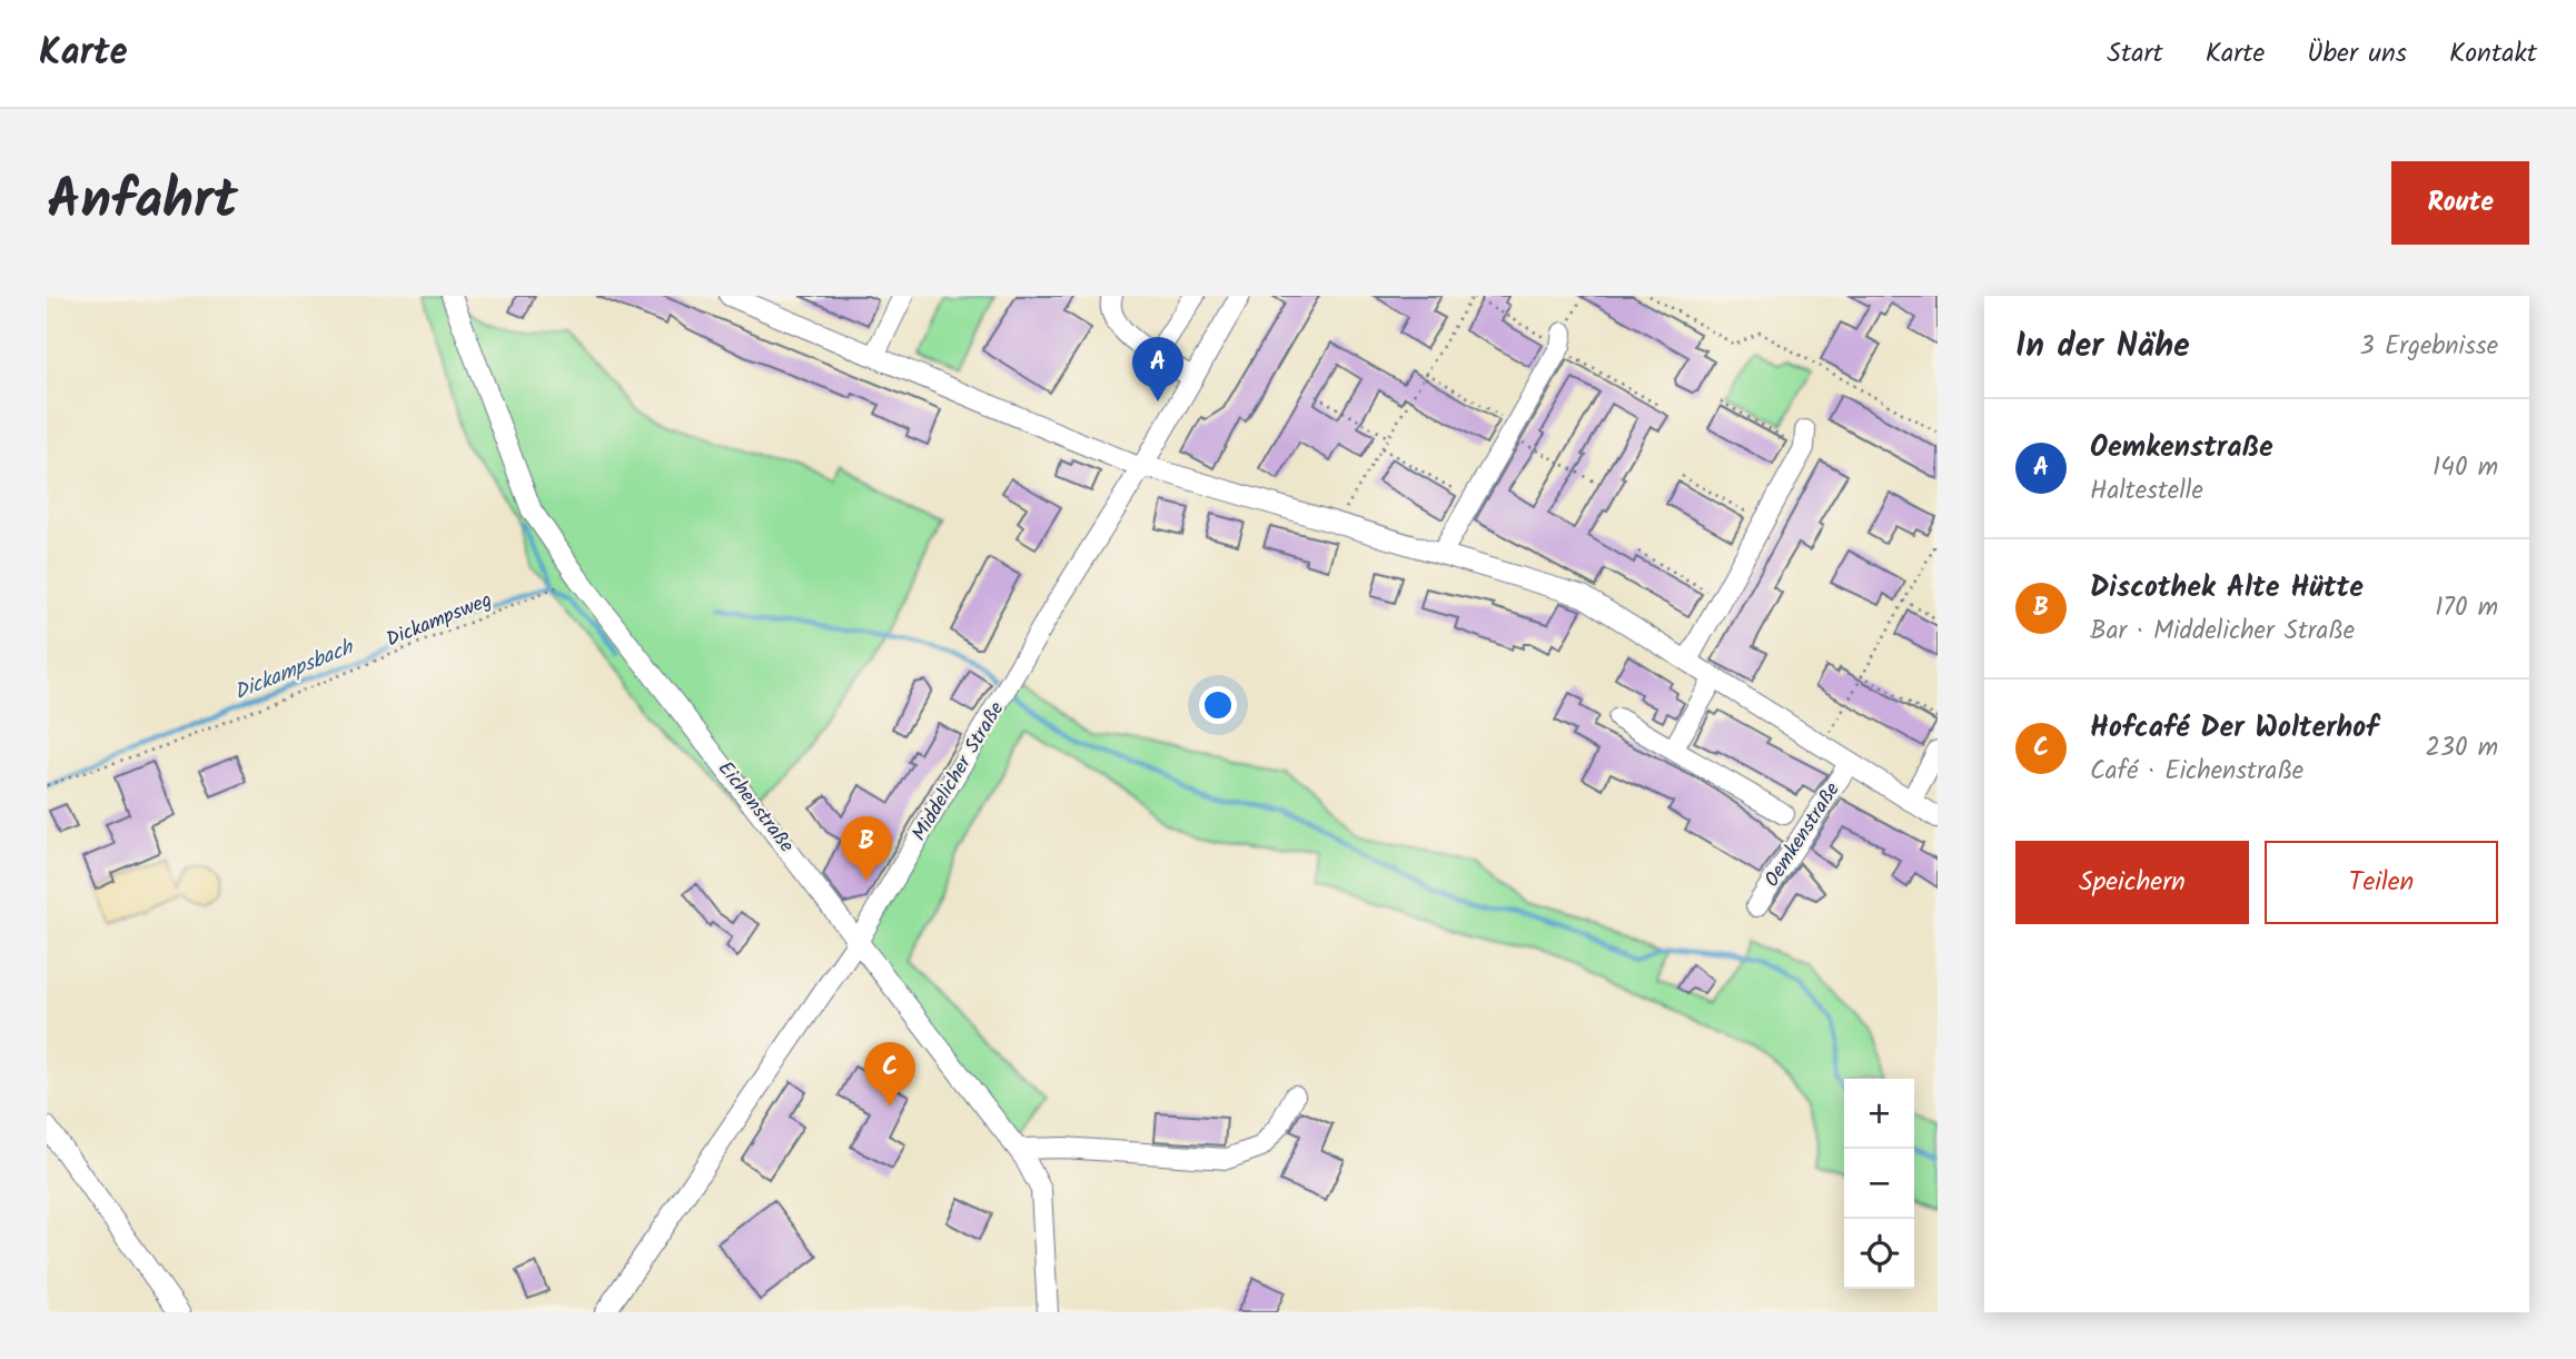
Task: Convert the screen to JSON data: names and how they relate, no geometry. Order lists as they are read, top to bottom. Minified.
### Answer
{"streets":{"street":["Middelicher Straße","Eichenstraße","Oemkenstraße"],"path":["Dickampsweg"]},"crossings":[["Dickampsweg","Eichenstraße"],["Middelicher Straße","Eichenstraße"],["Middelicher Straße","Oemkenstraße"]],"water":["Dickampsbach"],"page":{"header":"Karte","nav":["Start","Karte","Über uns","Kontakt"],"title":"Anfahrt","buttons":["Route",["Speichern","Teilen"]],"heading":["In der Nähe","3 Ergebnisse"],"pins":["A","B","C"],"list":[{"mark":"A","name":"Oemkenstraße","note":"Haltestelle","value":"140 m"},{"mark":"B","name":"Discothek Alte Hütte","note":"Bar · Middelicher Straße","value":"170 m"},{"mark":"C","name":"Hofcafé Der Wolterhof","note":"Café · Eichenstraße","value":"230 m"}],"map_buttons":["+","−"]}}
